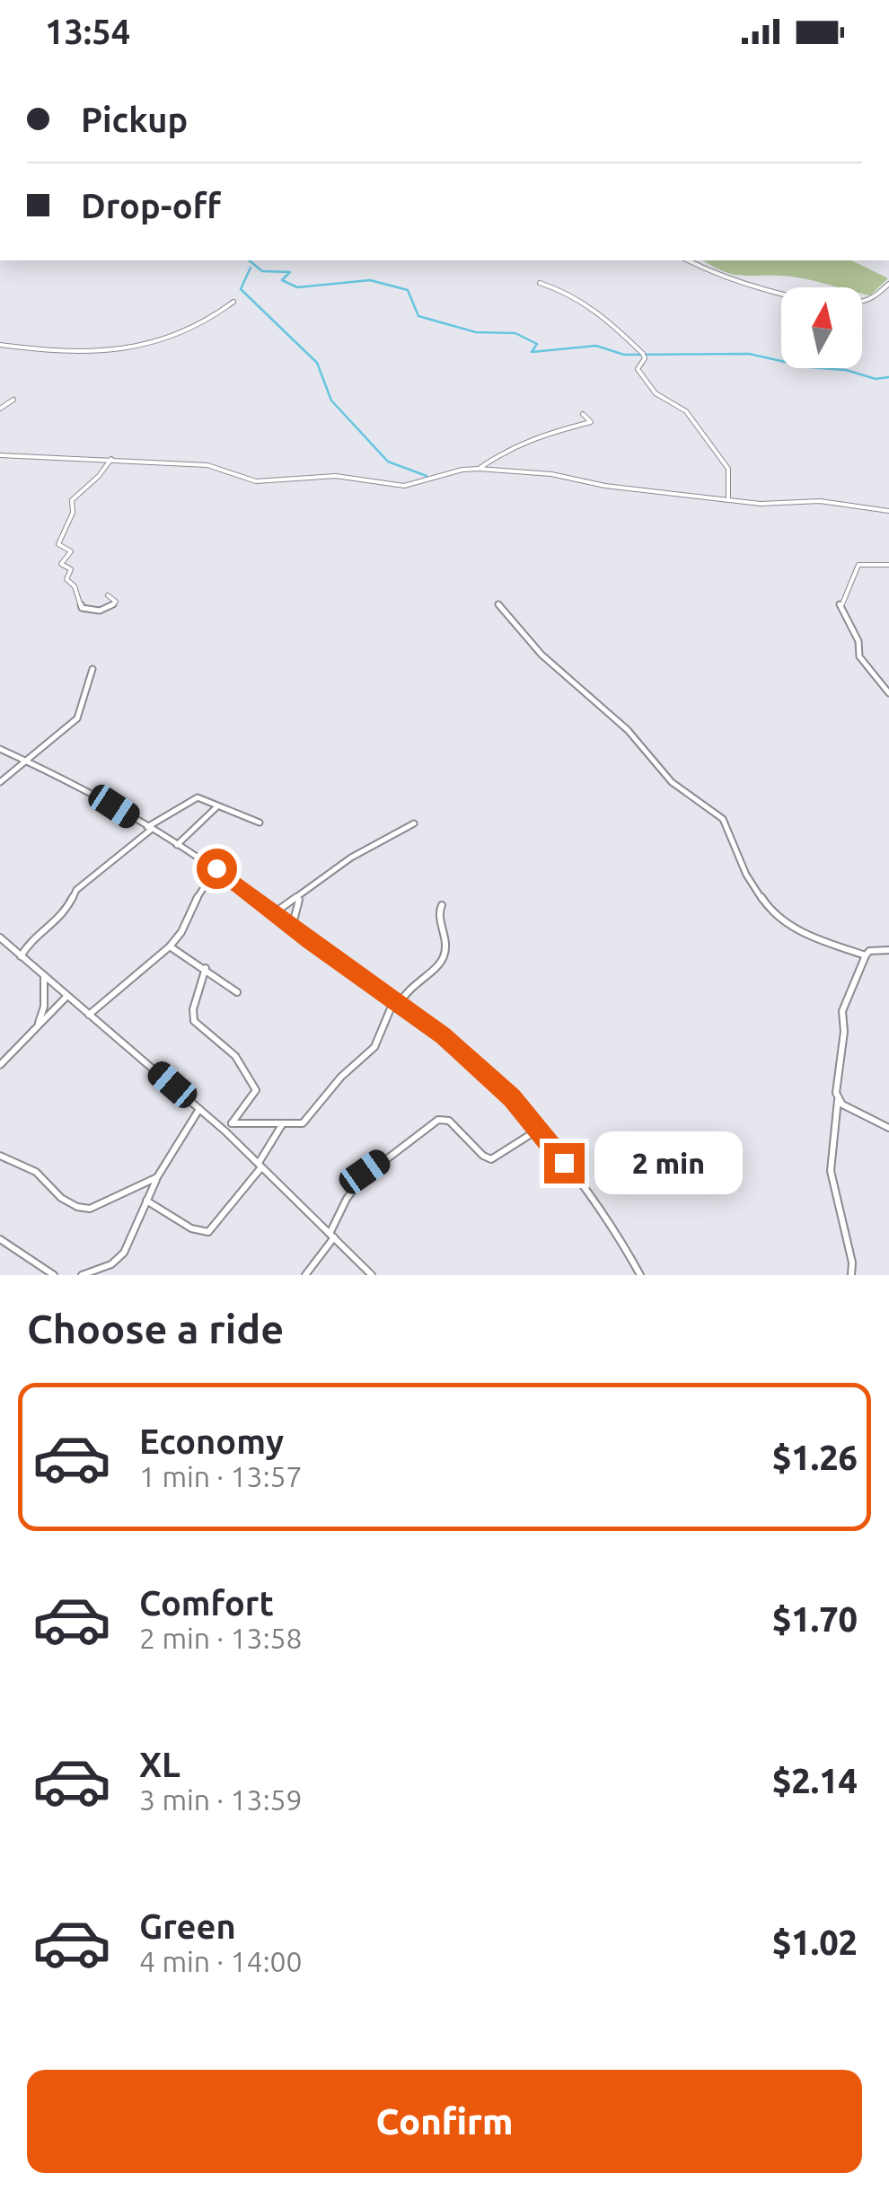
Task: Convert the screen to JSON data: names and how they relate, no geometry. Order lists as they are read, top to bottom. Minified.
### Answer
{"north":"top","page":{"status":"13:54","banner":["Pickup","Drop-off"],"bubble":"2 min","heading":"Choose a ride","list":[{"name":"Economy","note":"1 min · 13:57","value":"$1.26"},{"name":"Comfort","note":"2 min · 13:58","value":"$1.70"},{"name":"XL","note":"3 min · 13:59","value":"$2.14"},{"name":"Green","note":"4 min · 14:00","value":"$1.02"}],"buttons":"Confirm"}}
